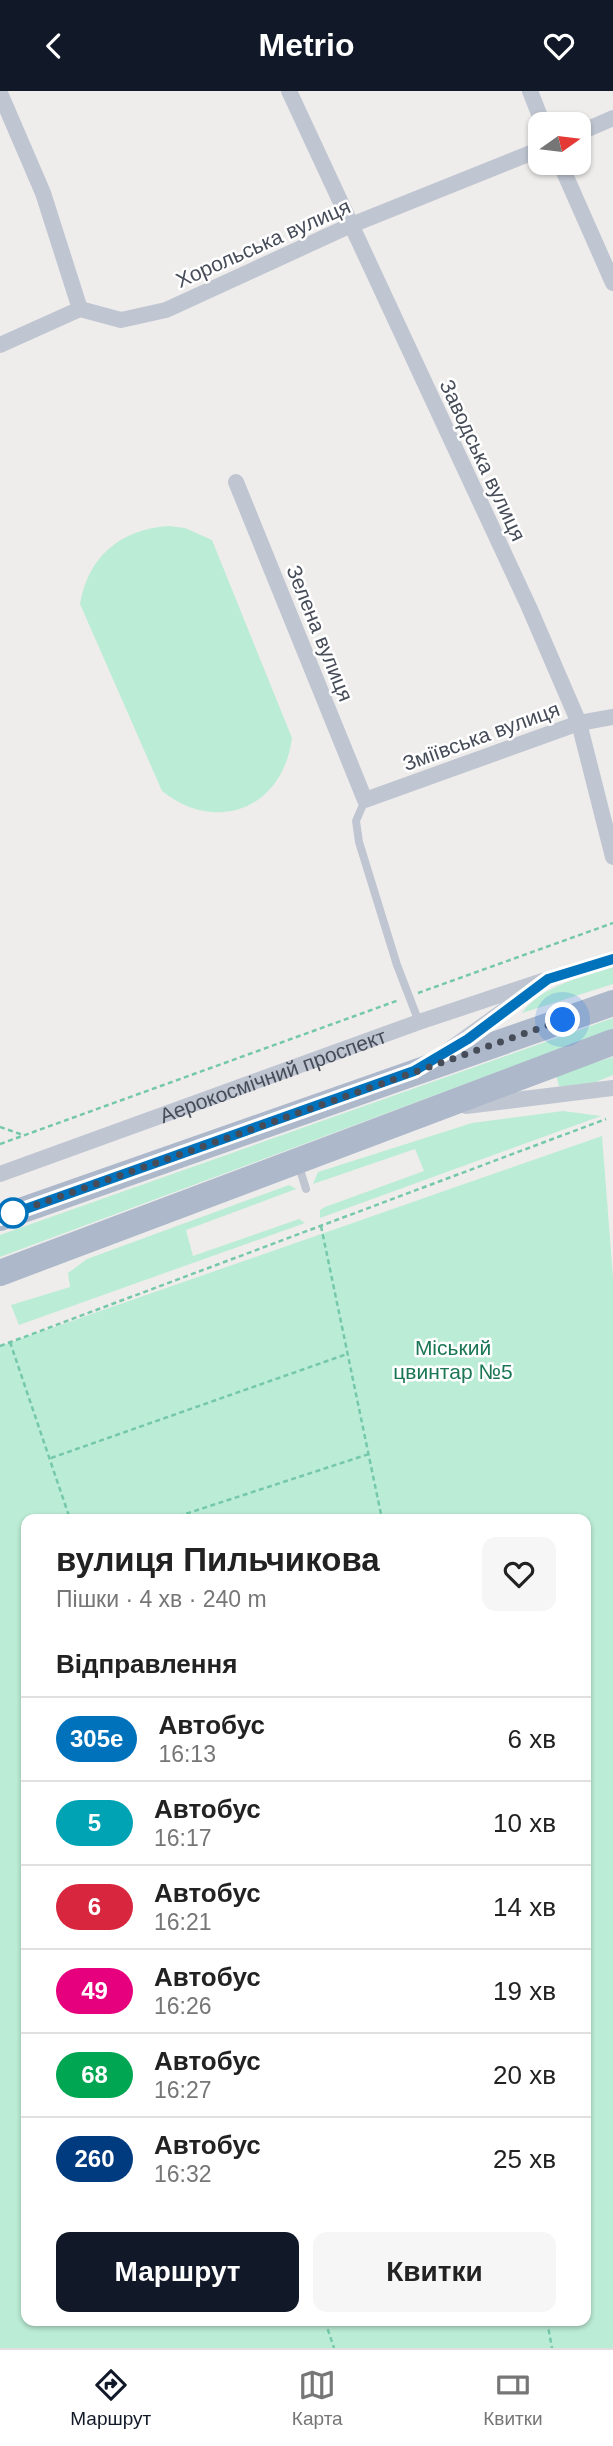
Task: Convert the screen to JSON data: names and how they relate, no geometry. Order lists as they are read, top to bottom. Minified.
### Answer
{"streets":{"main road":["Аерокосмічний проспект"],"street":["Хорольська вулиця","Заводська вулиця","Зелена вулиця","Зміївська вулиця"]},"crossings":[["Хорольська вулиця","Заводська вулиця"],["Заводська вулиця","Зміївська вулиця"],["Зелена вулиця","Зміївська вулиця"]],"parks":["Міський цвинтар №5"],"lines":["bus line 305e"],"north":"right","page":{"header":"Metrio","heading":[["вулиця Пильчикова","Пішки · 4 хв · 240 m"],"Відправлення"],"list":[{"mark":"305e","name":"Автобус","note":"16:13","value":"6 хв"},{"mark":"5","name":"Автобус","note":"16:17","value":"10 хв"},{"mark":"6","name":"Автобус","note":"16:21","value":"14 хв"},{"mark":"49","name":"Автобус","note":"16:26","value":"19 хв"},{"mark":"68","name":"Автобус","note":"16:27","value":"20 хв"},{"mark":"260","name":"Автобус","note":"16:32","value":"25 хв"}],"buttons":["Маршрут","Квитки"],"tabs":["Маршрут","Карта","Квитки"]}}
